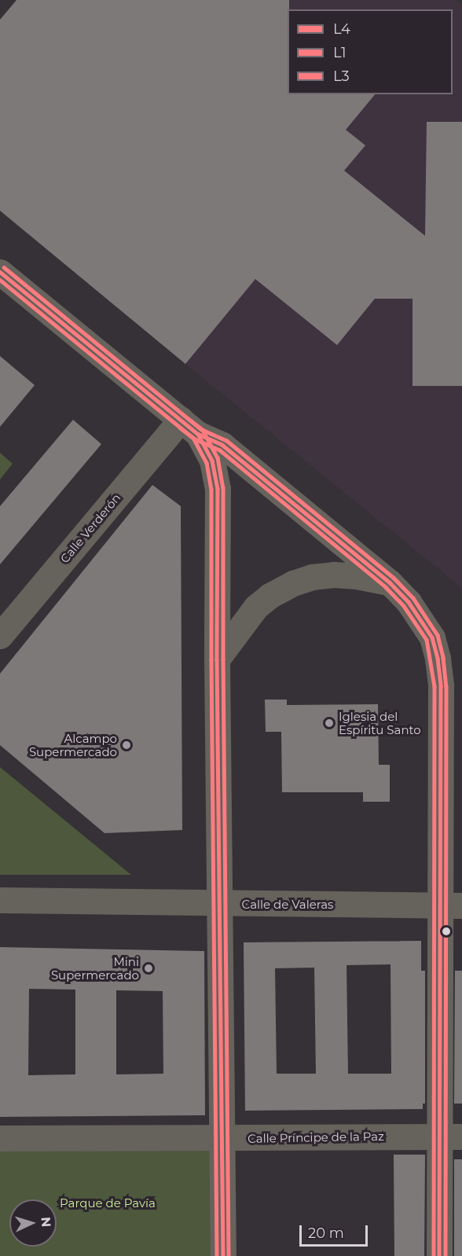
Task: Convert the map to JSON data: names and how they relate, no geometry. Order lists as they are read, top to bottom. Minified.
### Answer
{"streets":{"street":["Calle Verderón","Calle de Valeras","Calle Príncipe de la Paz"]},"parks":["Parque de Pavía"],"places":["Iglesia del Espíritu Santo","Alcampo Supermercado","Mini Supermercado"],"lines":["transit line L3","transit line L4","transit line L1"],"legend":["L4","L1","L3"],"scale_bar":"20 m","north":"right"}
